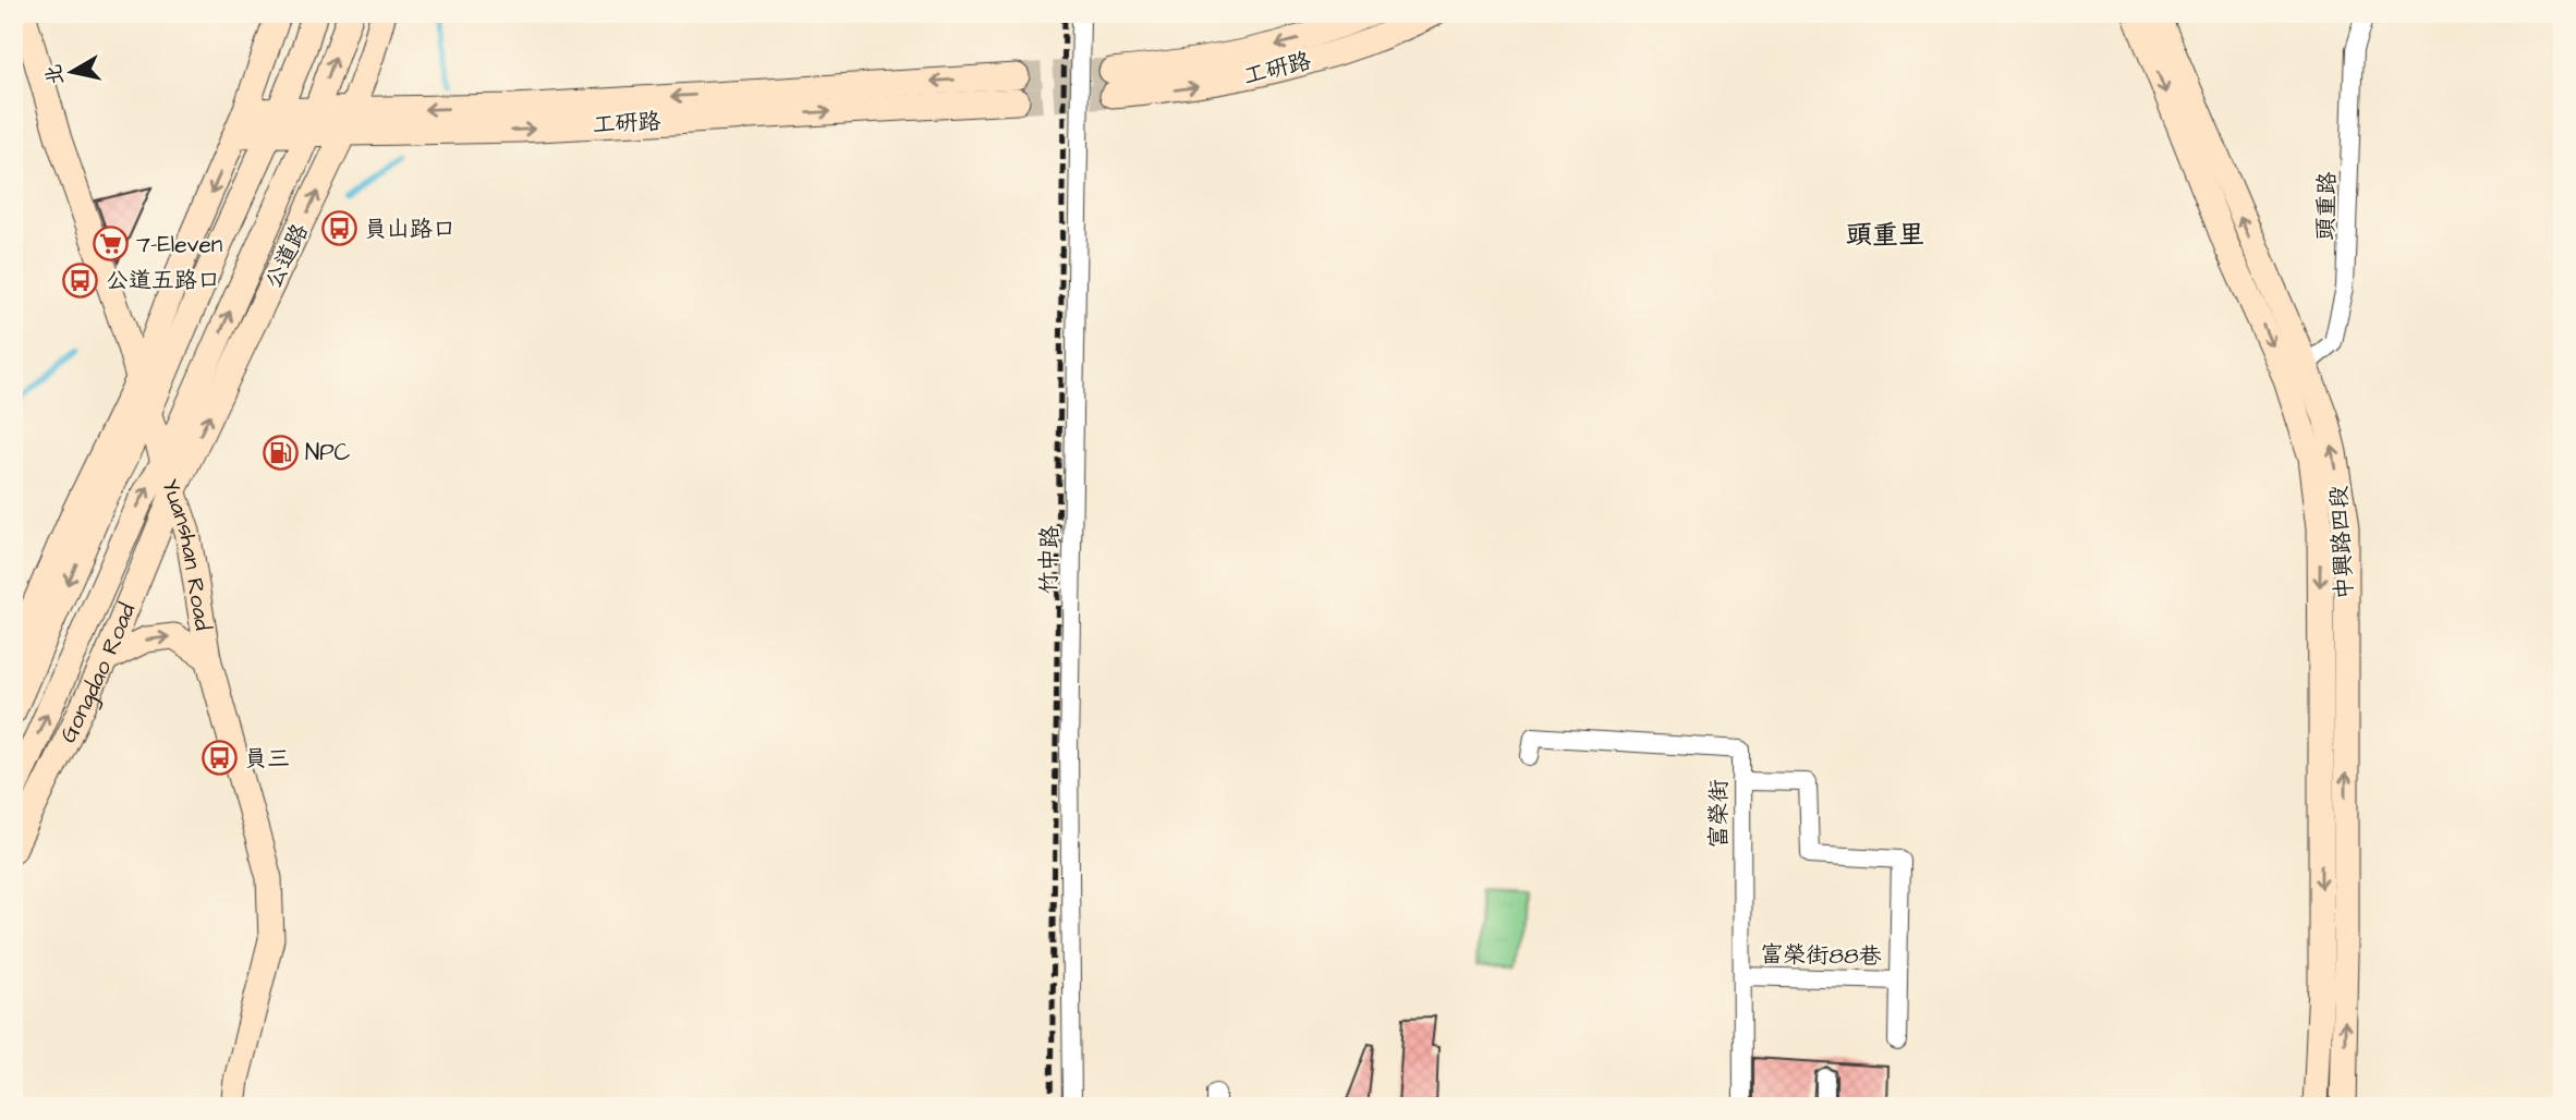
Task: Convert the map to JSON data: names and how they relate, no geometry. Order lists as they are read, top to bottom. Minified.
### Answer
{"streets":{"street":["工研路","頭重路","公道路","中興路四段","Yuanshan Road","竹中路","Gongdao Road","富榮街","富榮街88巷"]},"crossings":[["工研路","公道路"],["頭重路","中興路四段"],["公道路","Yuanshan Road"],["公道路","Gongdao Road"],["Yuanshan Road","Gongdao Road"],["富榮街","富榮街88巷"]],"districts":["頭重里"],"places":{"bus stop":["員山路口","公道五路口","員三"],"supermarket":["7-Eleven"],"fuel station":["NPC"]},"north":"left"}
